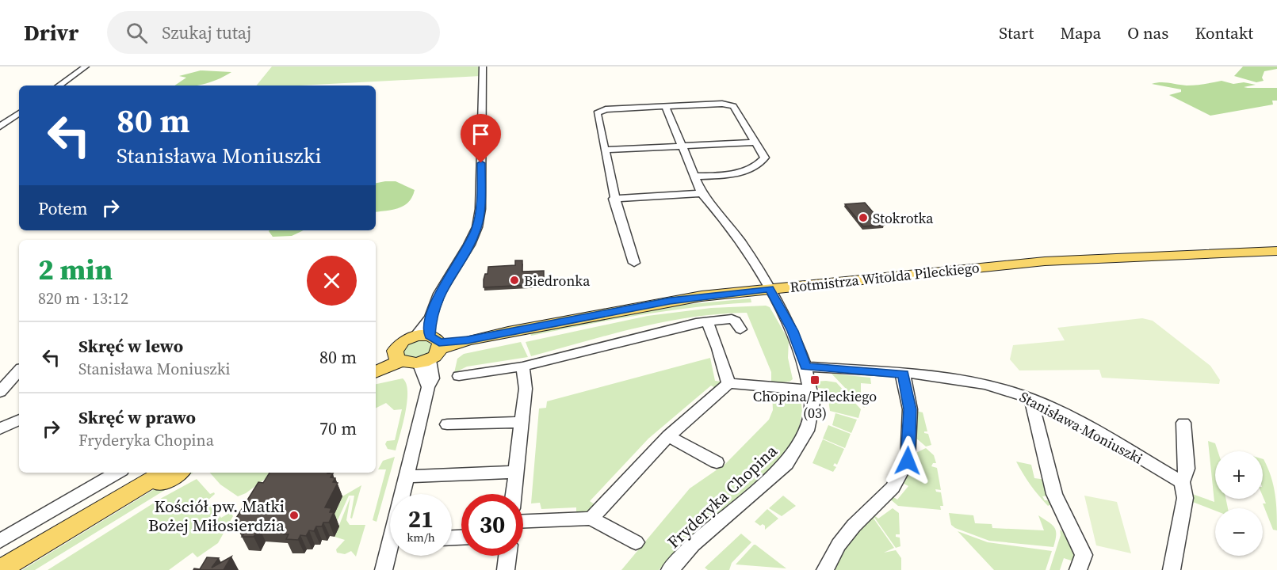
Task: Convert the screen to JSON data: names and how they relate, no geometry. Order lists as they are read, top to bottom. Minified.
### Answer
{"streets":{"main road":["Rotmistrza Witolda Pileckiego"],"street":["Stanisława Moniuszki","Fryderyka Chopina"]},"crossings":[["Rotmistrza Witolda Pileckiego","Fryderyka Chopina"],["Stanisława Moniuszki","Fryderyka Chopina"]],"places":{"other":["Stokrotka","Biedronka","Kościół pw. Matki Bożej Miłosierdzia"],"transit":["Chopina/Pileckiego (03)"]},"page":{"header":"Drivr","search":"Szukaj tutaj","nav":["Start","Mapa","O nas","Kontakt"],"turn":["80 m","Stanisława Moniuszki"],"then":"Potem","heading":["2 min","820 m · 13:12"],"list":[{"name":"Skręć w lewo","note":"Stanisława Moniuszki","value":"80 m"},{"name":"Skręć w prawo","note":"Fryderyka Chopina","value":"70 m"}],"map_buttons":["+","−"],"speed":"21 km/h","limit":"30"}}
